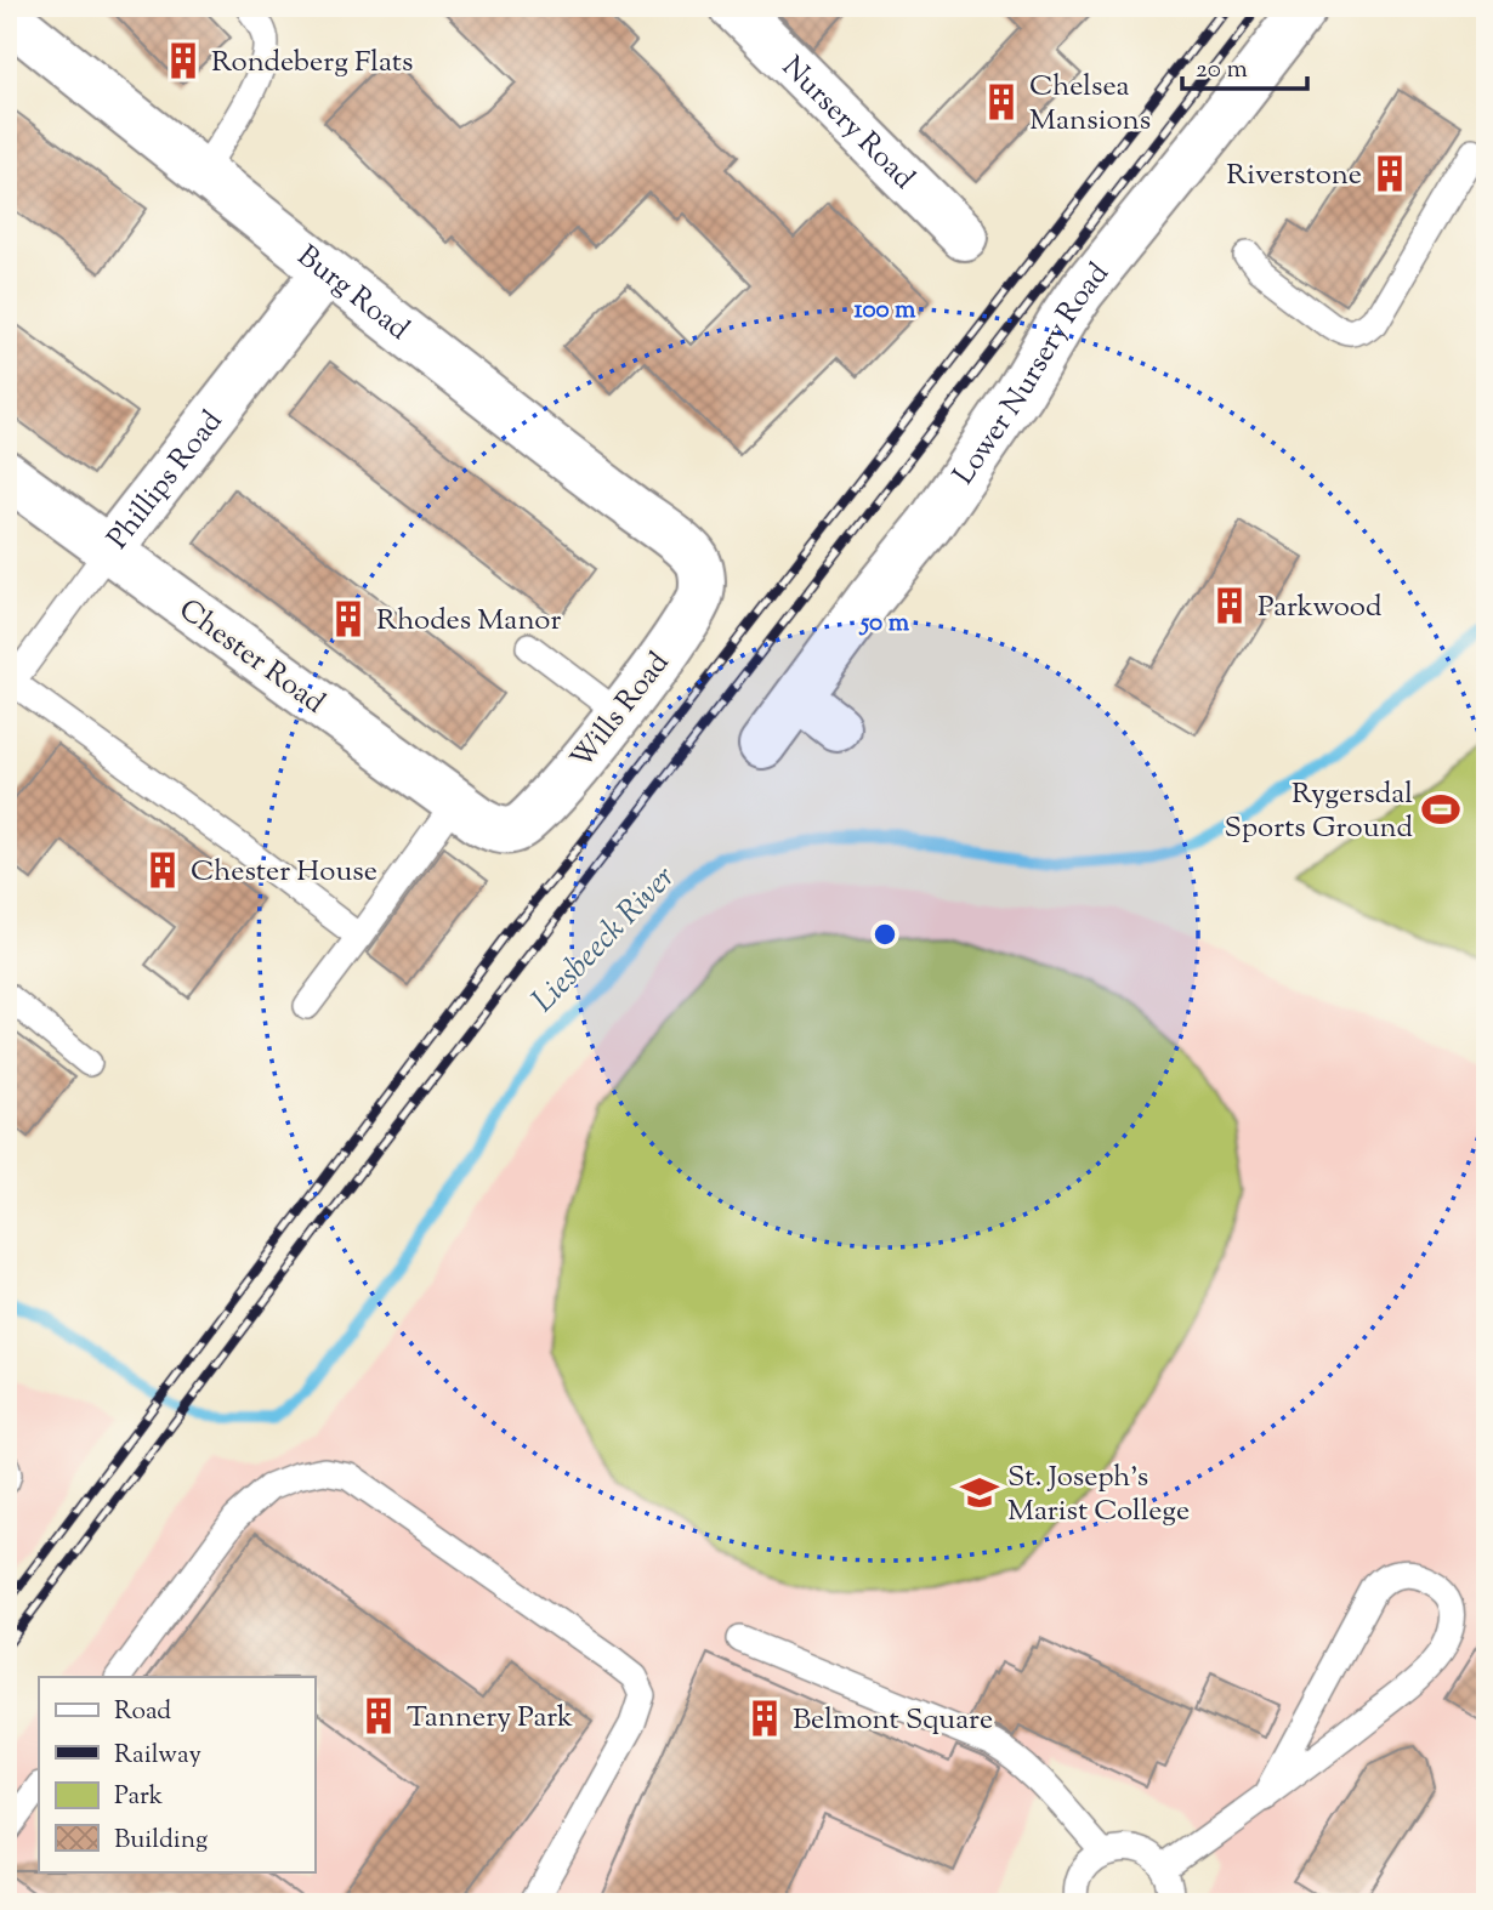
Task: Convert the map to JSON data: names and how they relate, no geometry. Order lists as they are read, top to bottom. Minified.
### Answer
{"streets":{"street":["Nursery Road","Burg Road","Lower Nursery Road","Phillips Road","Chester Road","Wills Road"]},"crossings":[["Burg Road","Phillips Road"],["Burg Road","Wills Road"],["Phillips Road","Chester Road"],["Chester Road","Wills Road"]],"water":["Liesbeeck River"],"places":{"building":["Rondeberg Flats","Chelsea Mansions","Riverstone","Parkwood","Rhodes Manor","Chester House","Tannery Park","Belmont Square"],"sports":["Rygersdal Sports Ground"],"school or university":["St. Joseph's Marist College"]},"legend":["Road","Railway","Park","Building"],"scale_bar":"20 m","rings":["100 m","50 m"]}
